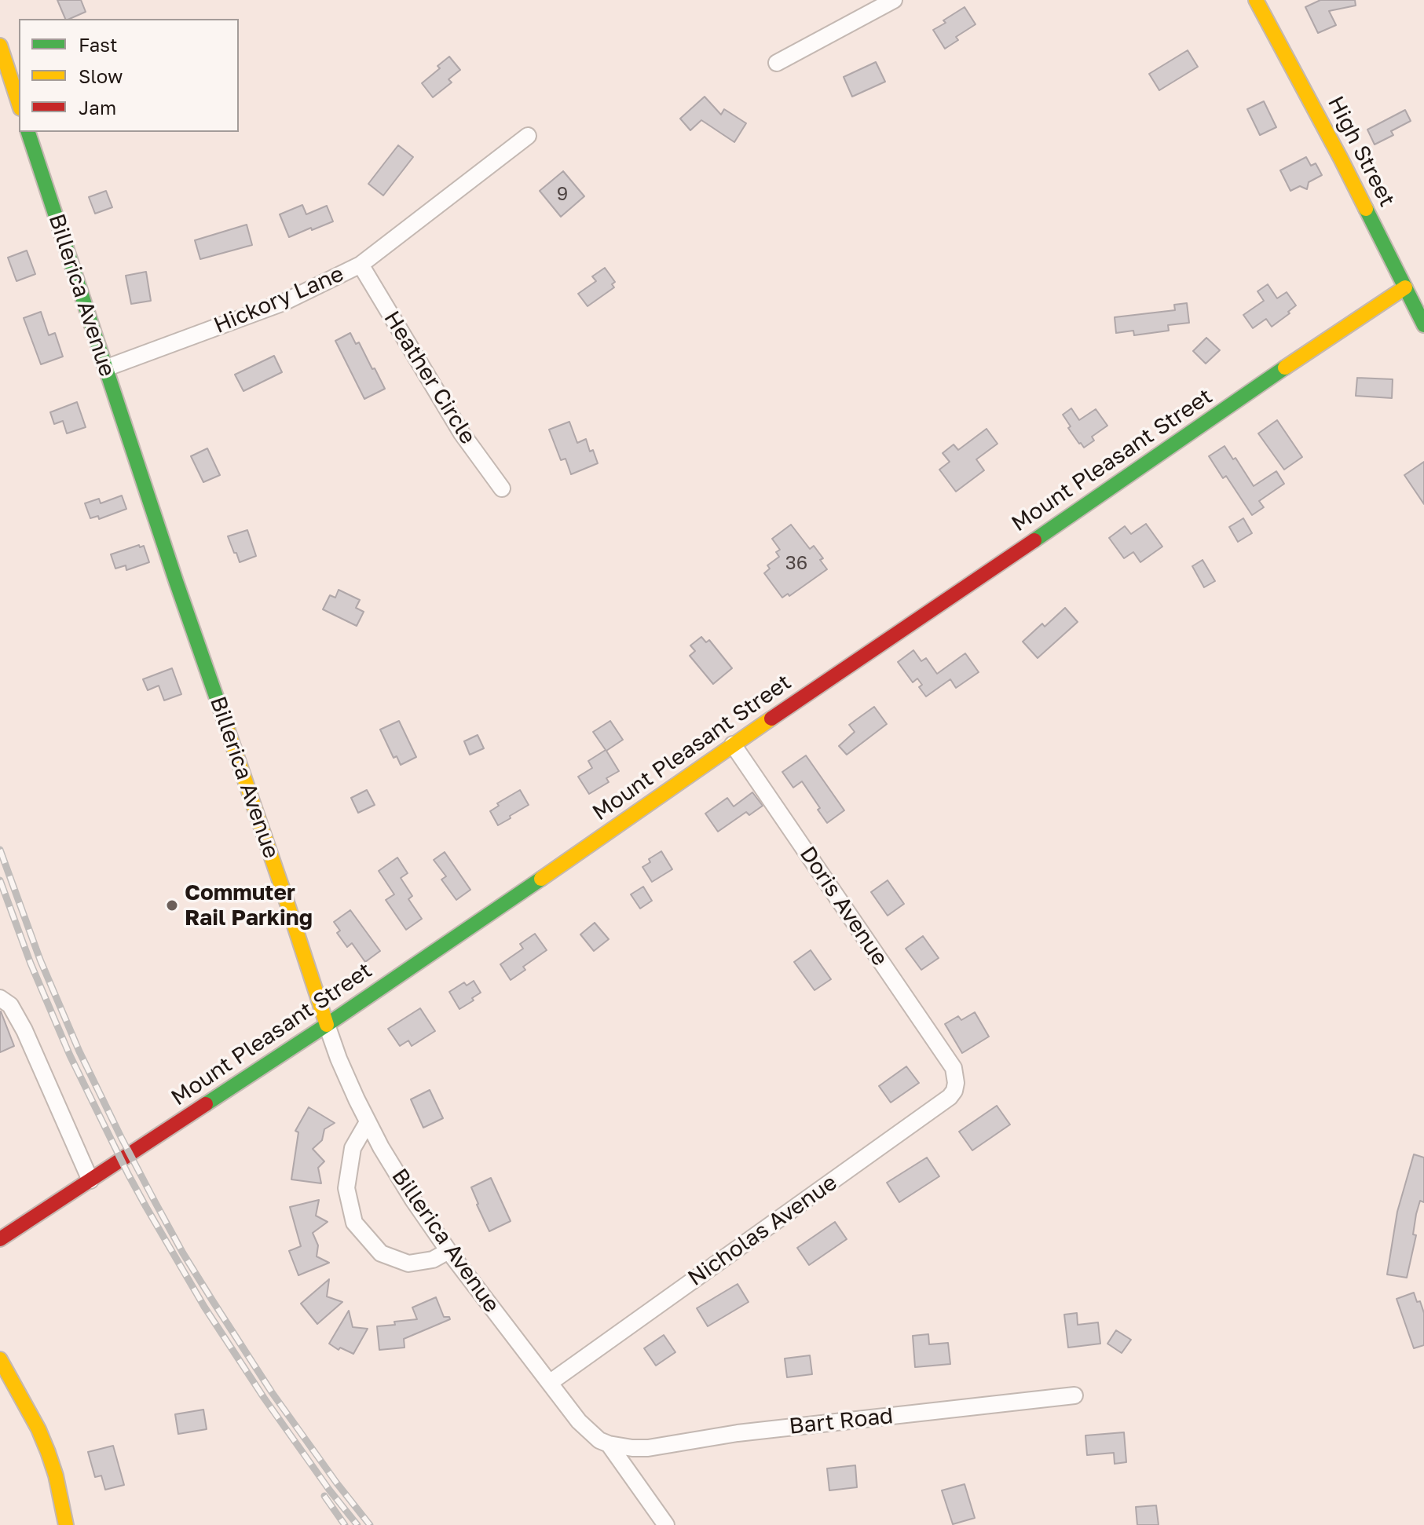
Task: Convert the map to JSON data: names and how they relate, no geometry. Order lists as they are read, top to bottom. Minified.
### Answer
{"streets":{"main road":["High Street","Billerica Avenue","Mount Pleasant Street"],"street":["Hickory Lane","Heather Circle","Doris Avenue","Nicholas Avenue","Bart Road"]},"crossings":[["High Street","Mount Pleasant Street"],["Billerica Avenue","Hickory Lane"],["Billerica Avenue","Mount Pleasant Street"],["Billerica Avenue","Nicholas Avenue"],["Billerica Avenue","Bart Road"],["Hickory Lane","Heather Circle"],["Mount Pleasant Street","Doris Avenue"],["Doris Avenue","Nicholas Avenue"]],"places":["Commuter Rail Parking"],"house_numbers":["9","36"],"legend":["Fast","Slow","Jam"]}
